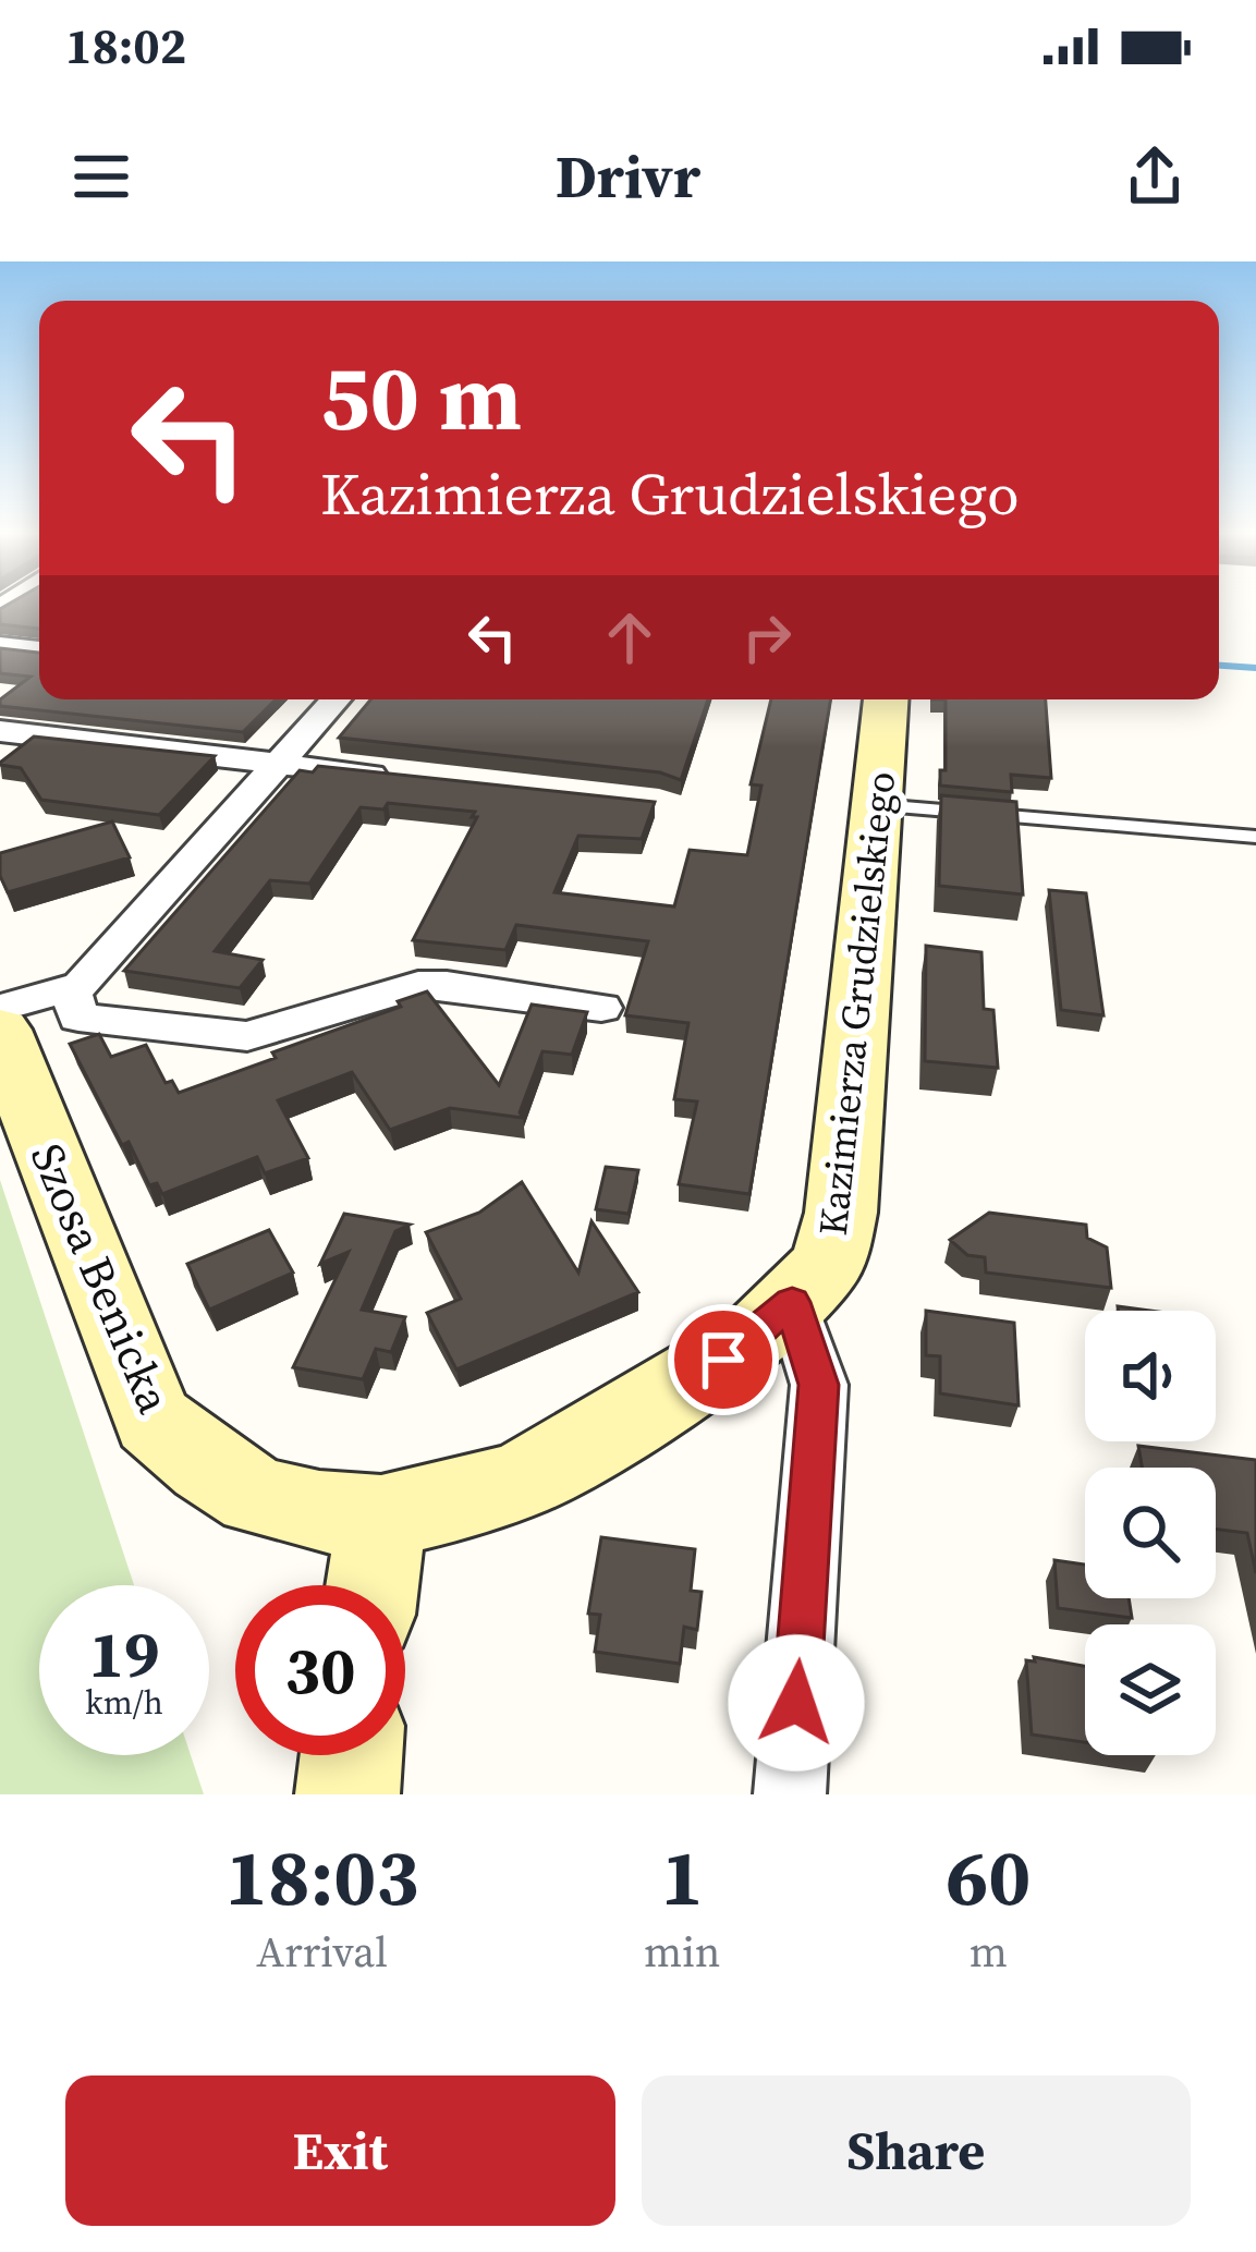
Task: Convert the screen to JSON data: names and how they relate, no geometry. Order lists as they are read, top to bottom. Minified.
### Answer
{"streets":{"street":["Kazimierza Grudzielskiego","Szosa Benicka"]},"crossings":[["Kazimierza Grudzielskiego","Szosa Benicka"]],"page":{"status":"18:02","header":"Drivr","turn":["50 m","Kazimierza Grudzielskiego"],"speed":"19 km/h","limit":"30","eta":["18:03","Arrival","1","min","60","m"],"buttons":["Exit","Share"]}}
